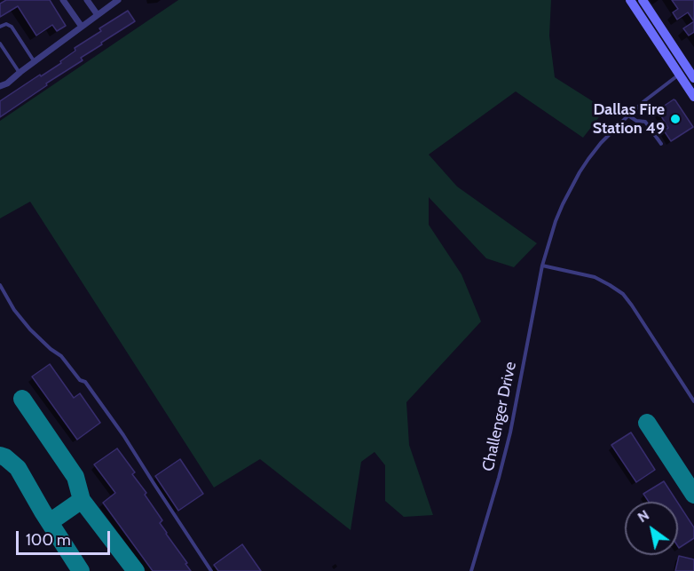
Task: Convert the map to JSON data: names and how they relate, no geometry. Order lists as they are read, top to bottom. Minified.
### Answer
{"streets":{"lane":["Challenger Drive"]},"places":["Dallas Fire Station 49"],"scale_bar":"100 m","north":"top left"}
